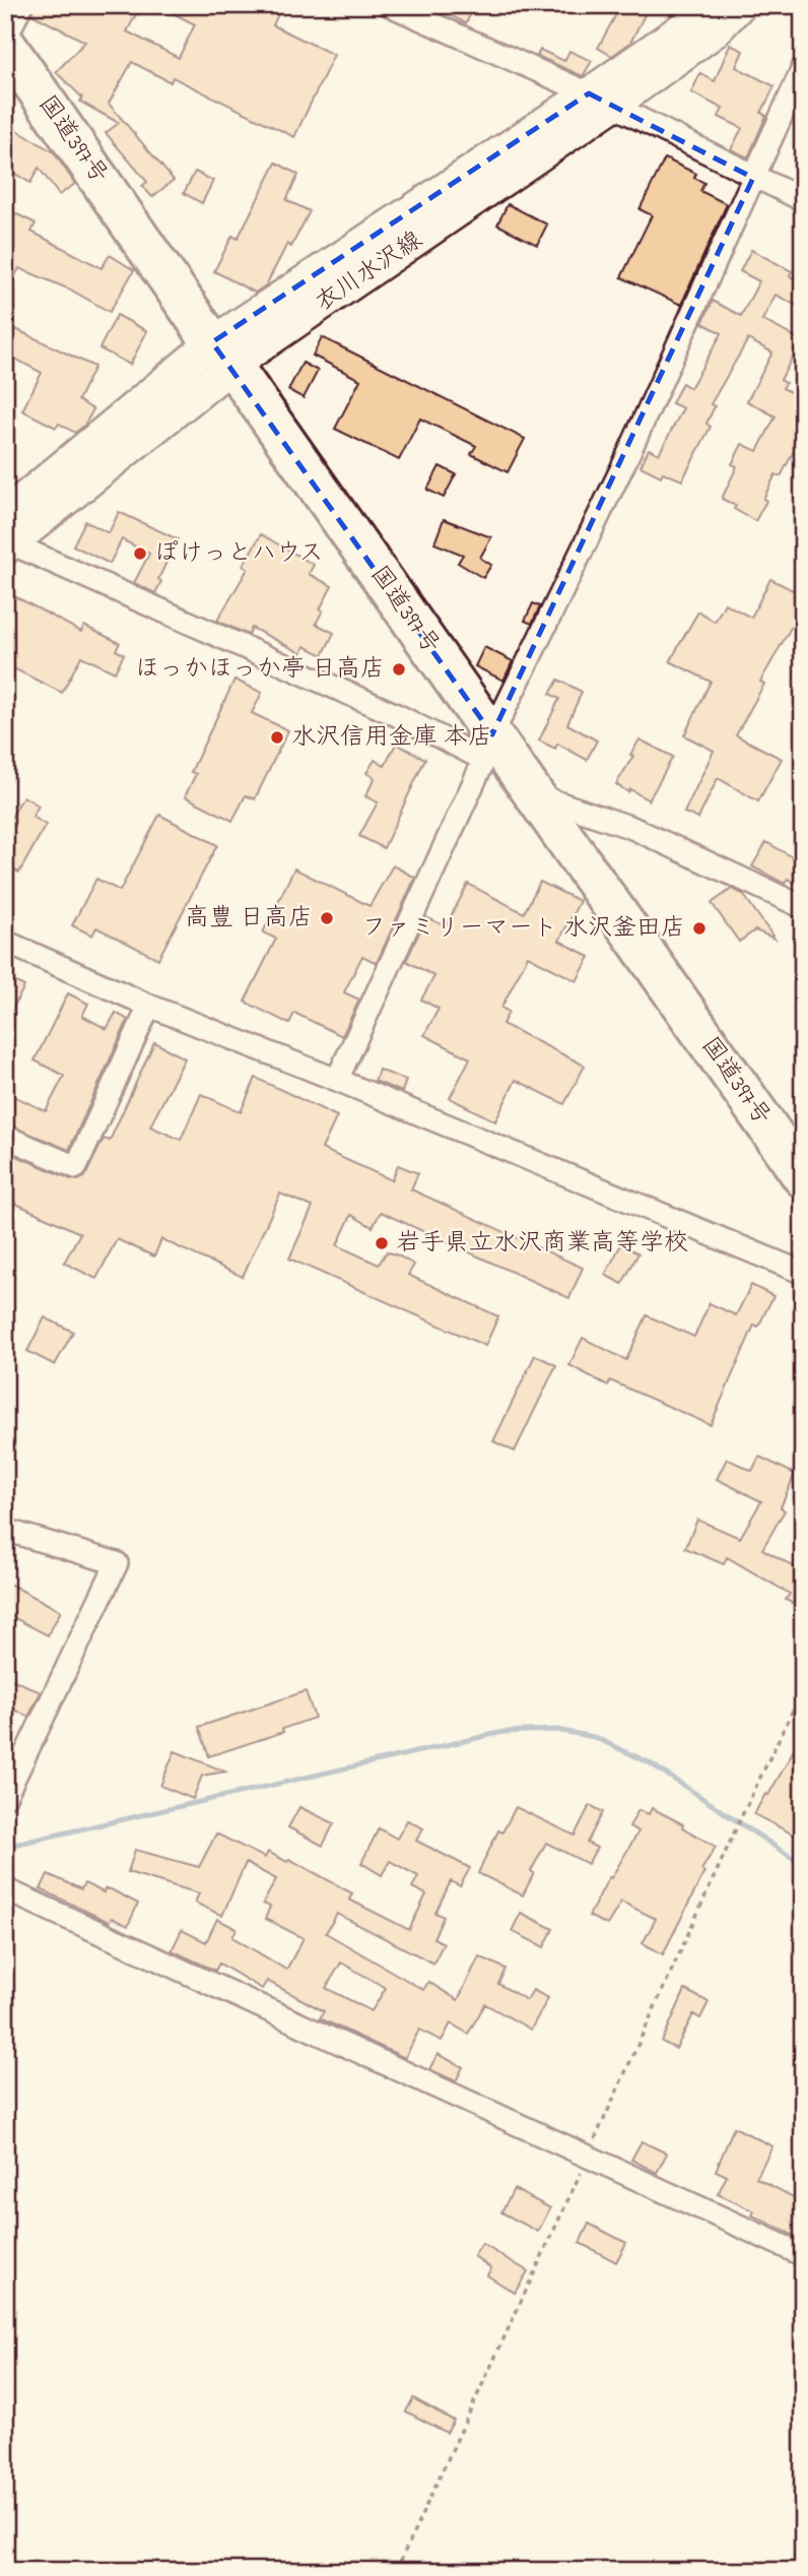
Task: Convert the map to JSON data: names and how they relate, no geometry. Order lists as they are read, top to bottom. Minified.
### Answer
{"streets":{"highway":["国道397号"],"main road":["衣川水沢線"]},"crossings":[["国道397号","衣川水沢線"]],"places":["ぽけっとハウス","ほっかほっか亭 日高店","水沢信用金庫 本店","高豊 日高店","ファミリーマート 水沢釜田店","岩手県立水沢商業高等学校"]}
